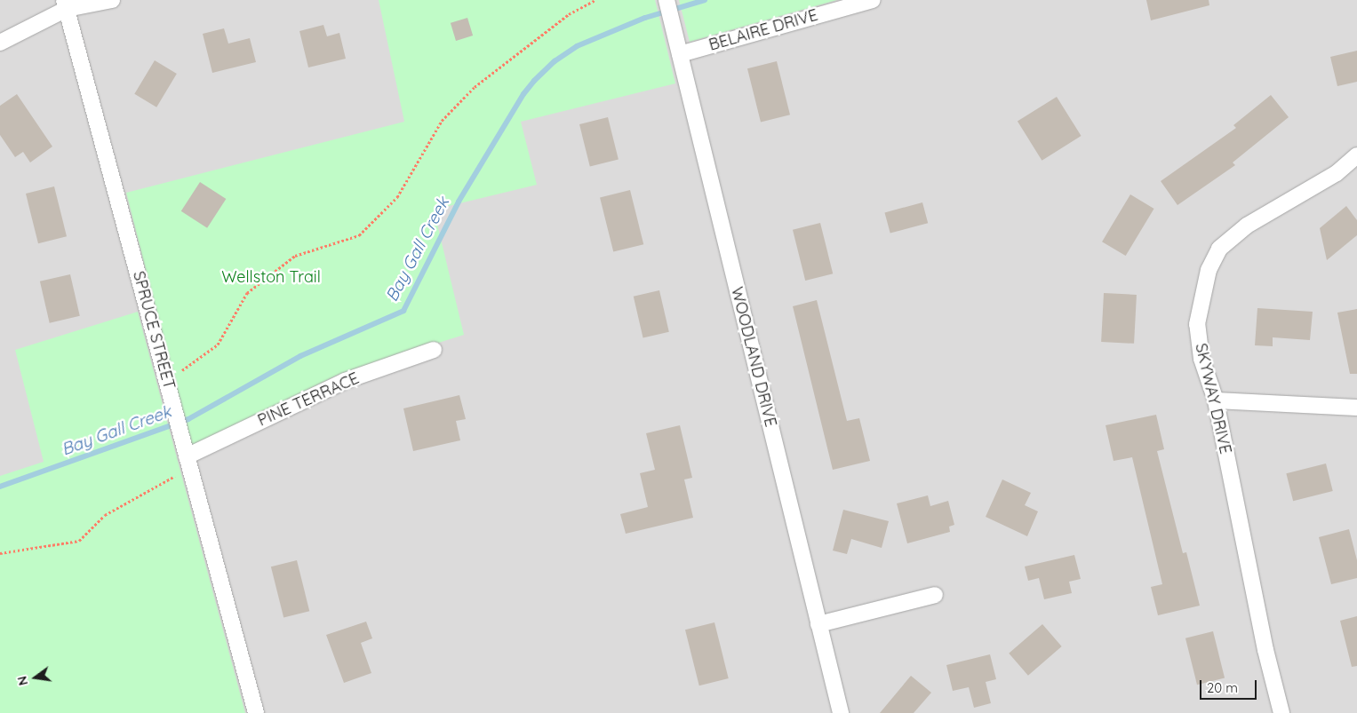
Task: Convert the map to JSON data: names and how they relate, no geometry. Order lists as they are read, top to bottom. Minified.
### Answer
{"streets":{"street":["BELAIRE DRIVE","SPRUCE STREET","WOODLAND DRIVE","SKYWAY DRIVE","PINE TERRACE"]},"crossings":[["BELAIRE DRIVE","WOODLAND DRIVE"],["SPRUCE STREET","PINE TERRACE"]],"water":["Bay Gall Creek"],"parks":["Wellston Trail"],"scale_bar":"20 m","north":"left"}
